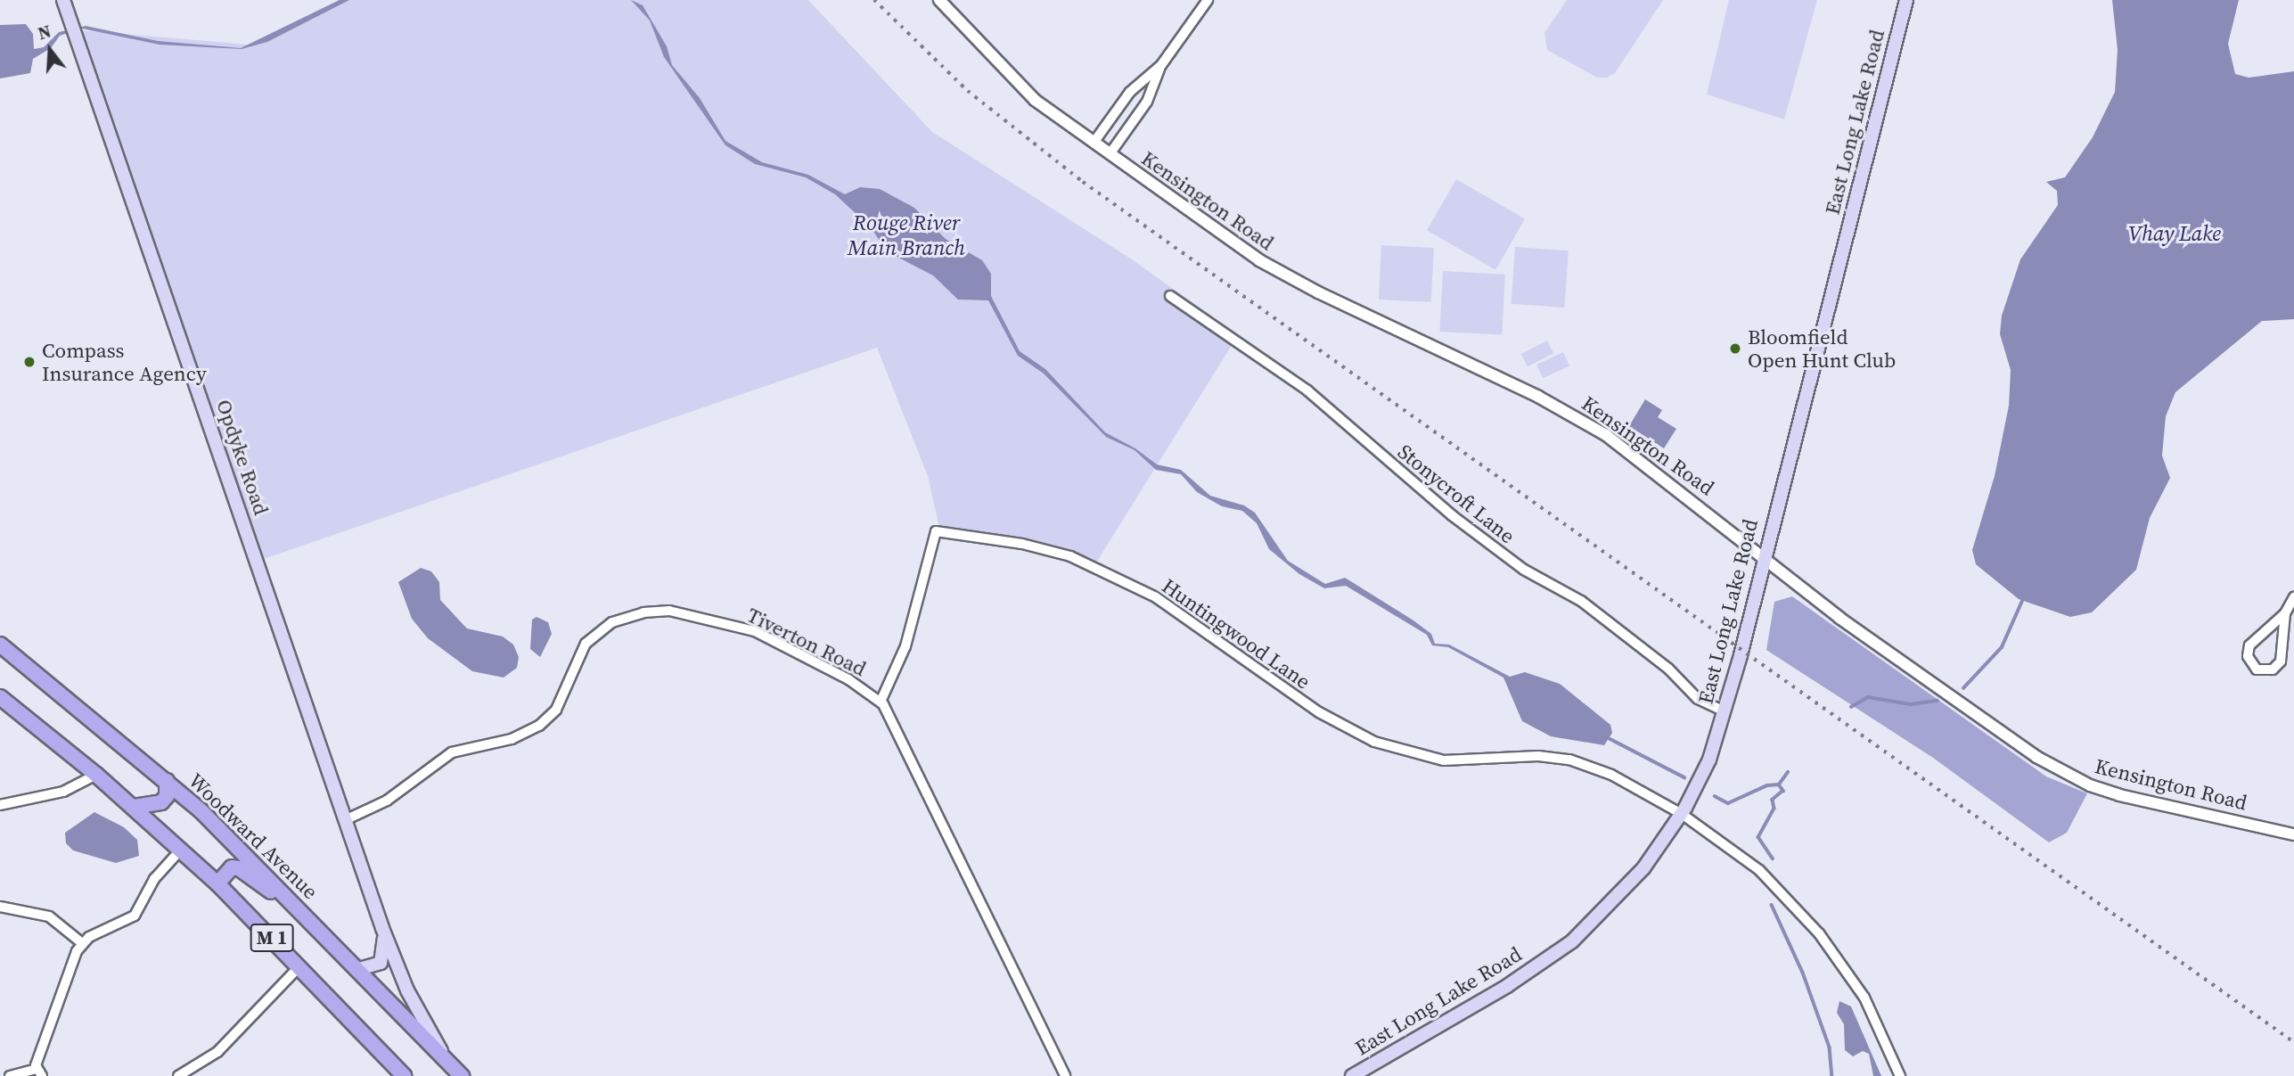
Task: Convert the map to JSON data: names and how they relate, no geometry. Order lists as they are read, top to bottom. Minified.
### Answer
{"streets":{"main road":["East Long Lake Road","Opdyke Road","Woodward Avenue","M 1"],"street":["Kensington Road","Stonycroft Lane","Huntingwood Lane","Tiverton Road"]},"crossings":[["East Long Lake Road","Kensington Road"],["East Long Lake Road","Stonycroft Lane"],["East Long Lake Road","Huntingwood Lane"],["Opdyke Road","Tiverton Road"],["Opdyke Road","Woodward Avenue"],["Huntingwood Lane","Tiverton Road"]],"water":["Rouge River Main Branch","Vhay Lake"],"places":["Bloomfield Open Hunt Club","Compass Insurance Agency"],"north":"top"}
